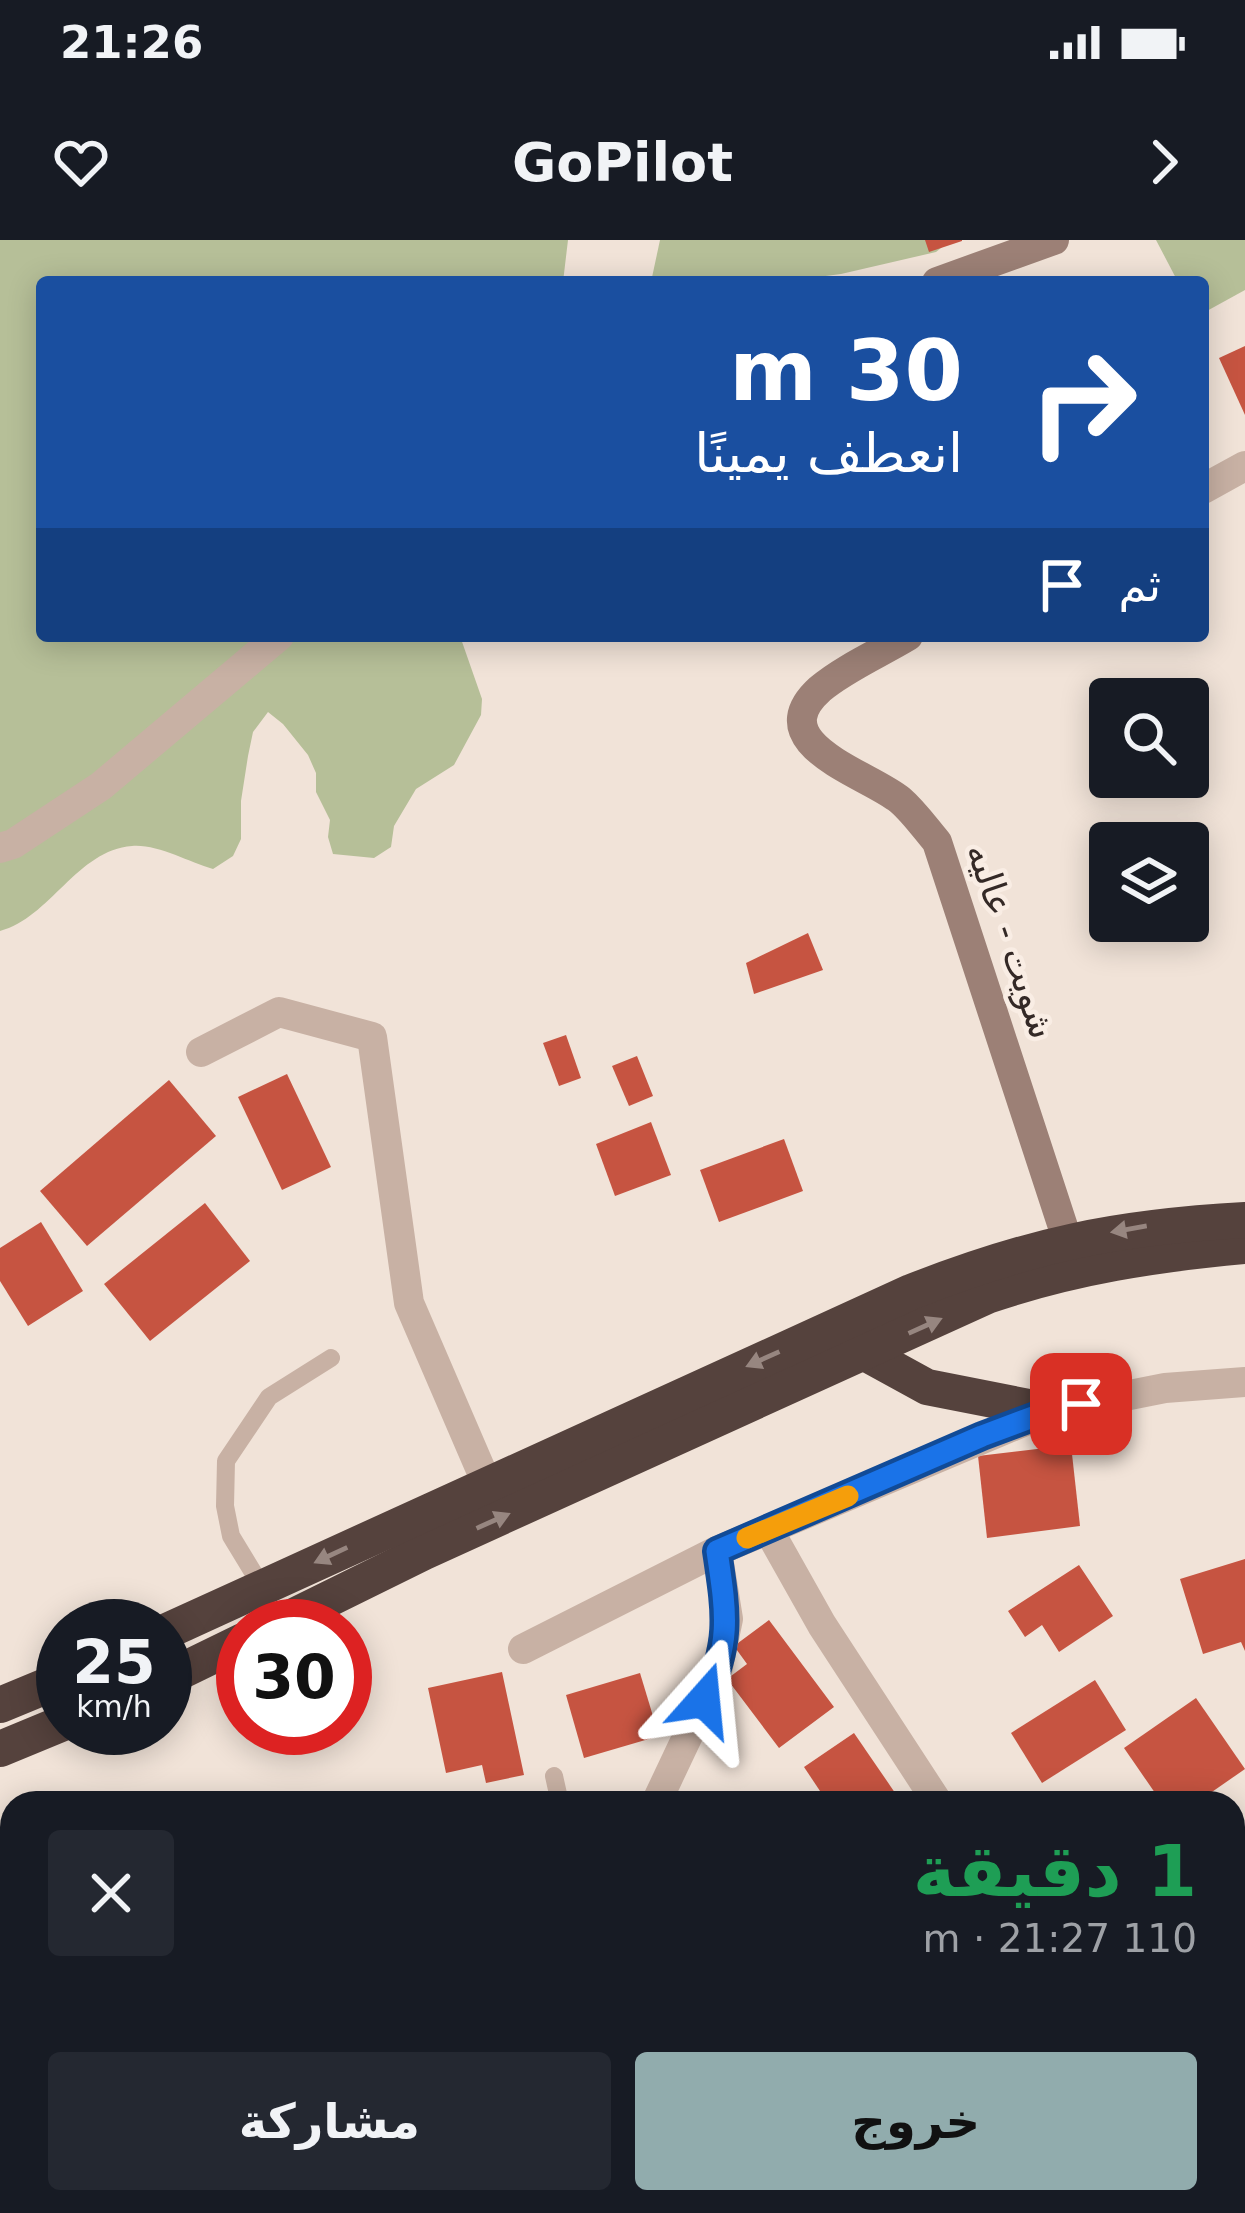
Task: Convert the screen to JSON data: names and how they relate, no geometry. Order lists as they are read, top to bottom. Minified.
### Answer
{"streets":{"street":["شويت - عاليه"]},"page":{"status":"21:26","header":"GoPilot","turn":["30 m","انعطف يمينًا"],"then":"ثم","speed":"25 km/h","limit":"30","heading":["1 دقيقة","110 m · 21:27"],"buttons":["خروج","مشاركة"]}}
